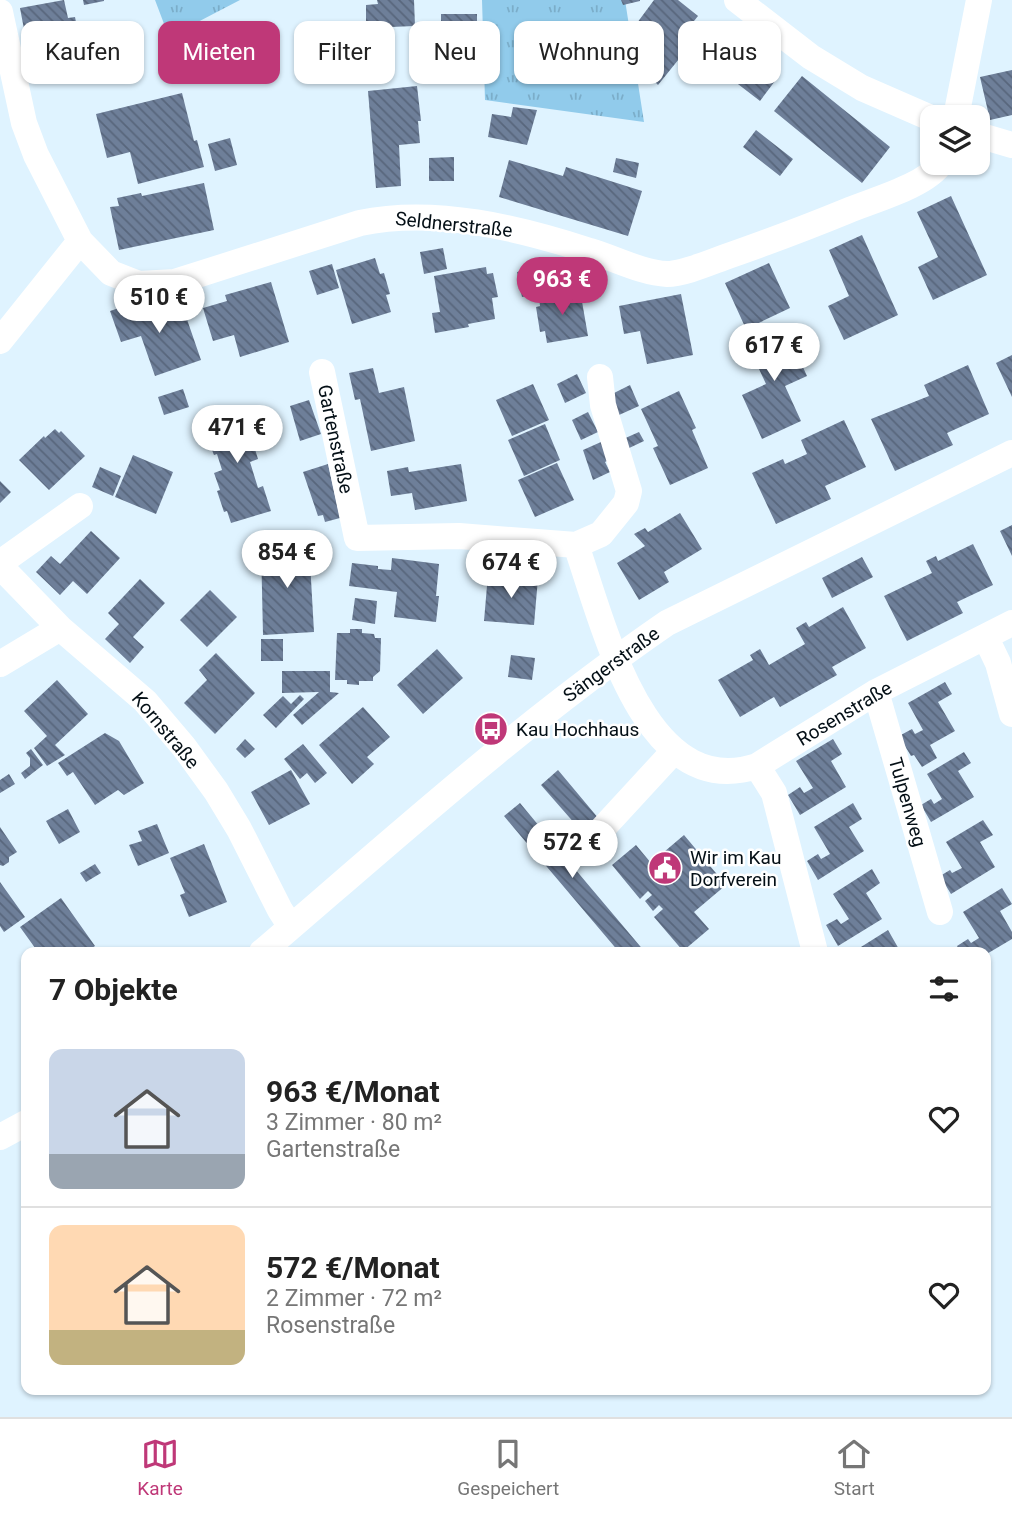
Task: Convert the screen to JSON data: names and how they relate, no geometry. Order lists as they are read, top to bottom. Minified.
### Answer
{"streets":{"street":["Seldnerstraße","Gartenstraße","Sängerstraße","Rosenstraße","Kornstraße","Tulpenweg"]},"crossings":[["Sängerstraße","Rosenstraße"],["Sängerstraße","Kornstraße"],["Rosenstraße","Tulpenweg"]],"places":{"bus stop":["Kau Hochhaus"],"public building":["Wir im Kau Dorfverein"]},"page":{"chip":["Kaufen","Mieten","Filter","Neu","Wohnung","Haus"],"price":["963 €","510 €","617 €","471 €","854 €","674 €","572 €"],"heading":"7 Objekte","list":[{"name":"963 €/Monat","note":"3 Zimmer · 80 m² · Gartenstraße"},{"name":"572 €/Monat","note":"2 Zimmer · 72 m² · Rosenstraße"}],"tabs":["Karte","Gespeichert","Start"]}}
